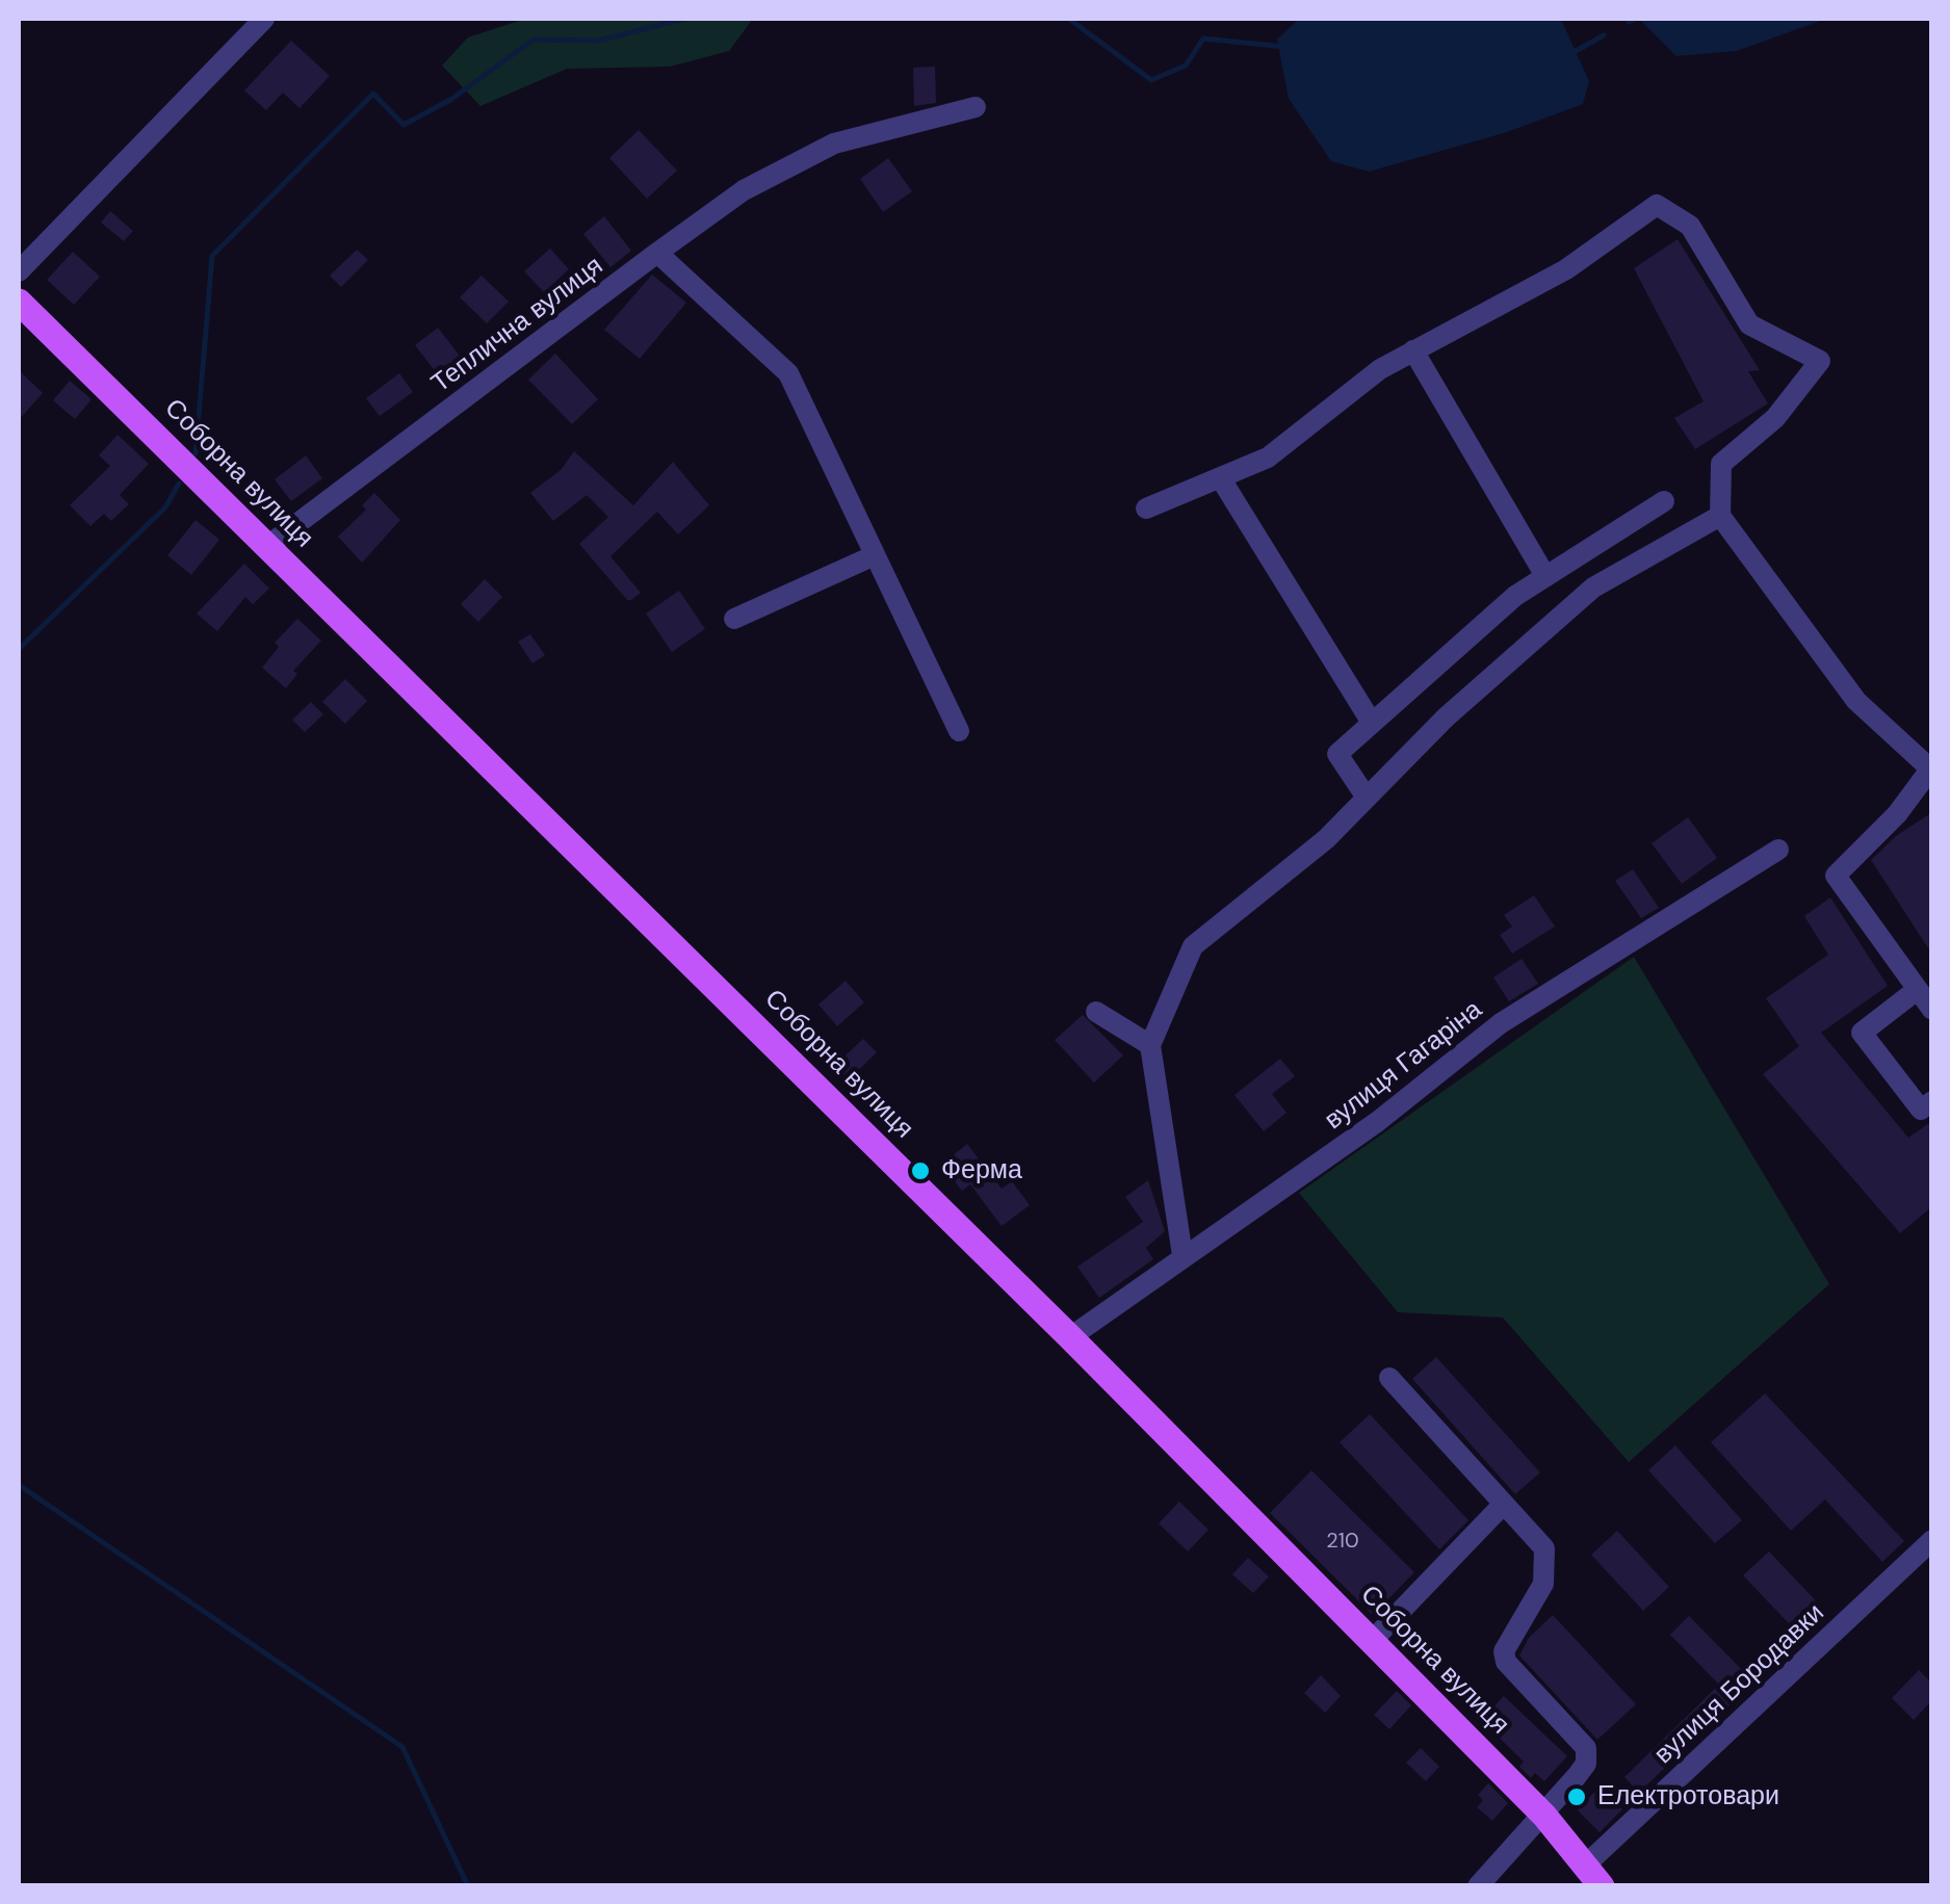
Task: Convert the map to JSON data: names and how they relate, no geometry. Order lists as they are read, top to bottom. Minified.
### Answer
{"streets":{"main road":["Соборна вулиця"],"street":["Теплична вулиця","вулиця Гагаріна","вулиця Бородавки"]},"crossings":[["Теплична вулиця","Соборна вулиця"],["Соборна вулиця","вулиця Гагаріна"],["Соборна вулиця","вулиця Бородавки"]],"places":["Ферма","Електротовари"],"house_numbers":["210"]}
